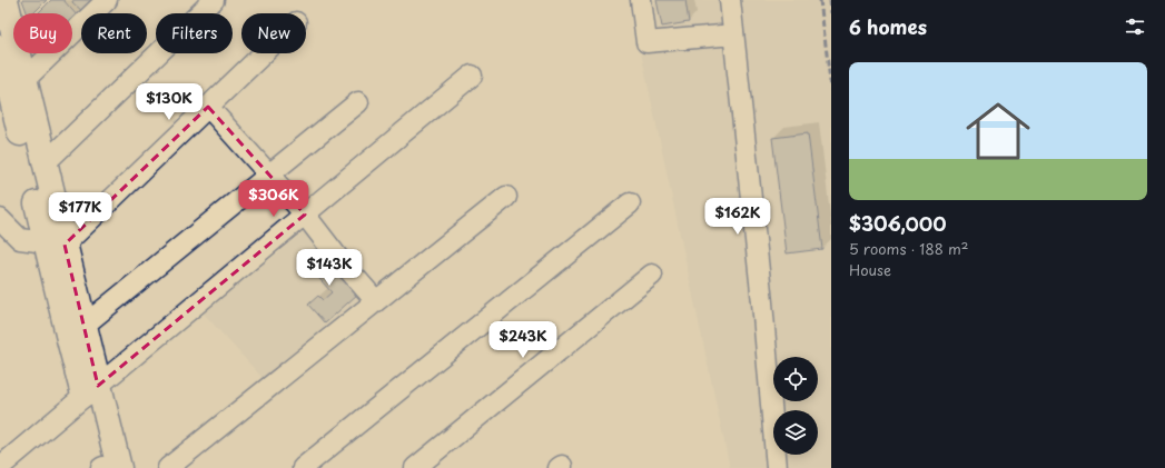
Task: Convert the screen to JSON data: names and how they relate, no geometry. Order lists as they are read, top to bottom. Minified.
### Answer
{"page":{"heading":"6 homes","chip":["Buy","Rent","Filters","New"],"list":[{"name":"$306,000","note":"5 rooms · 188 m² · House"}],"price":["$130K","$306K","$177K","$162K","$143K","$243K"]}}
